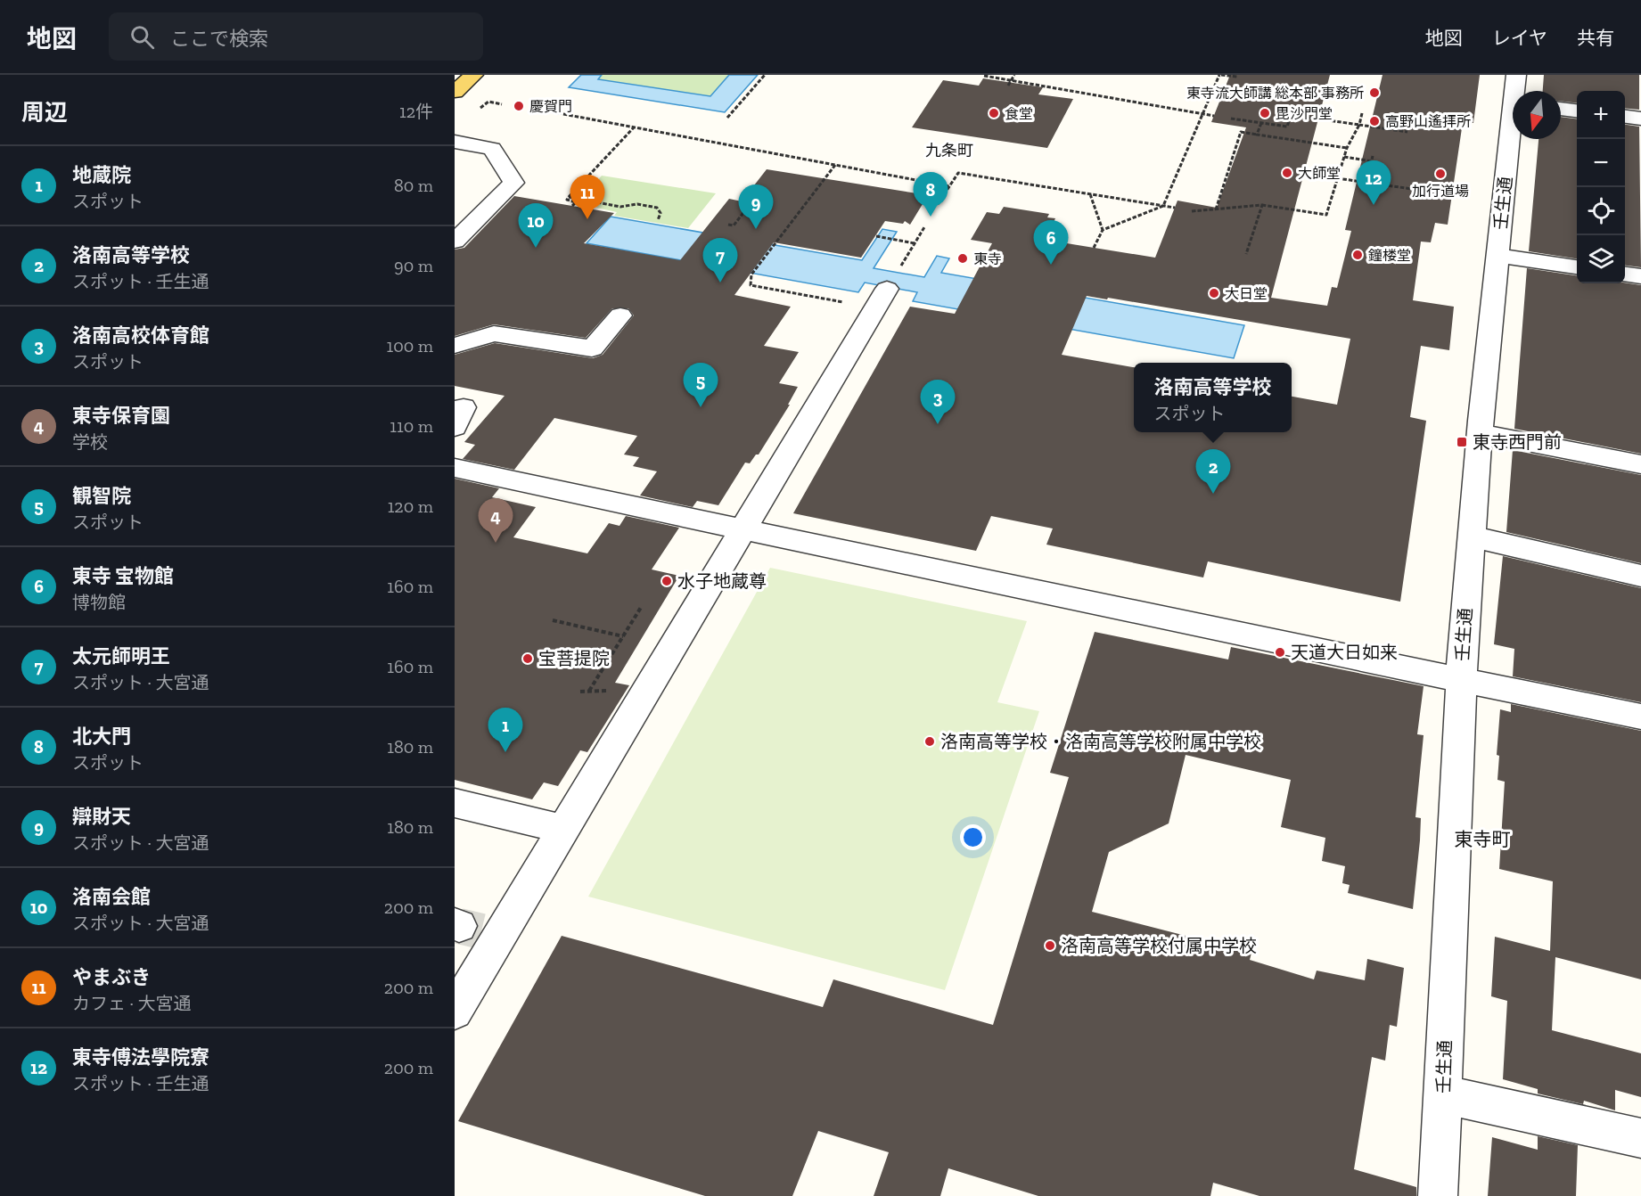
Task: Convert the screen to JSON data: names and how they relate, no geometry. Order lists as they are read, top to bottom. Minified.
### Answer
{"streets":{"street":["壬生通"]},"districts":["九条町","東寺町"],"places":{"other":["東寺流大師講 総本部 事務所","慶賀門","食堂","毘沙門堂","高野山遙拝所","大師堂","加行道場","鐘楼堂","東寺","大日堂","水子地蔵尊","天道大日如来","宝菩提院","洛南高等学校・洛南高等学校附属中学校","洛南高等学校付属中学校"],"transit":["東寺西門前"]},"north":"bottom","page":{"header":"地図","search":"ここで検索","nav":["地図","レイヤ","共有"],"heading":["周辺","12件"],"map_buttons":["+","−"],"list":[{"mark":"1","name":"地蔵院","note":"スポット","value":"80 m"},{"mark":"2","name":"洛南高等学校","note":"スポット · 壬生通","value":"90 m"},{"mark":"3","name":"洛南高校体育館","note":"スポット","value":"100 m"},{"mark":"4","name":"東寺保育園","note":"学校","value":"110 m"},{"mark":"5","name":"観智院","note":"スポット","value":"120 m"},{"mark":"6","name":"東寺 宝物館","note":"博物館","value":"160 m"},{"mark":"7","name":"太元師明王","note":"スポット · 大宮通","value":"160 m"},{"mark":"8","name":"北大門","note":"スポット","value":"180 m"},{"mark":"9","name":"辯財天","note":"スポット · 大宮通","value":"180 m"},{"mark":"10","name":"洛南会館","note":"スポット · 大宮通","value":"200 m"},{"mark":"11","name":"やまぶき","note":"カフェ · 大宮通","value":"200 m"},{"mark":"12","name":"東寺傅法學院寮","note":"スポット · 壬生通","value":"200 m"}],"pins":["12","8","11","9","10","6","7","5","3","2","4","1"],"popup":["洛南高等学校","スポット"]}}
